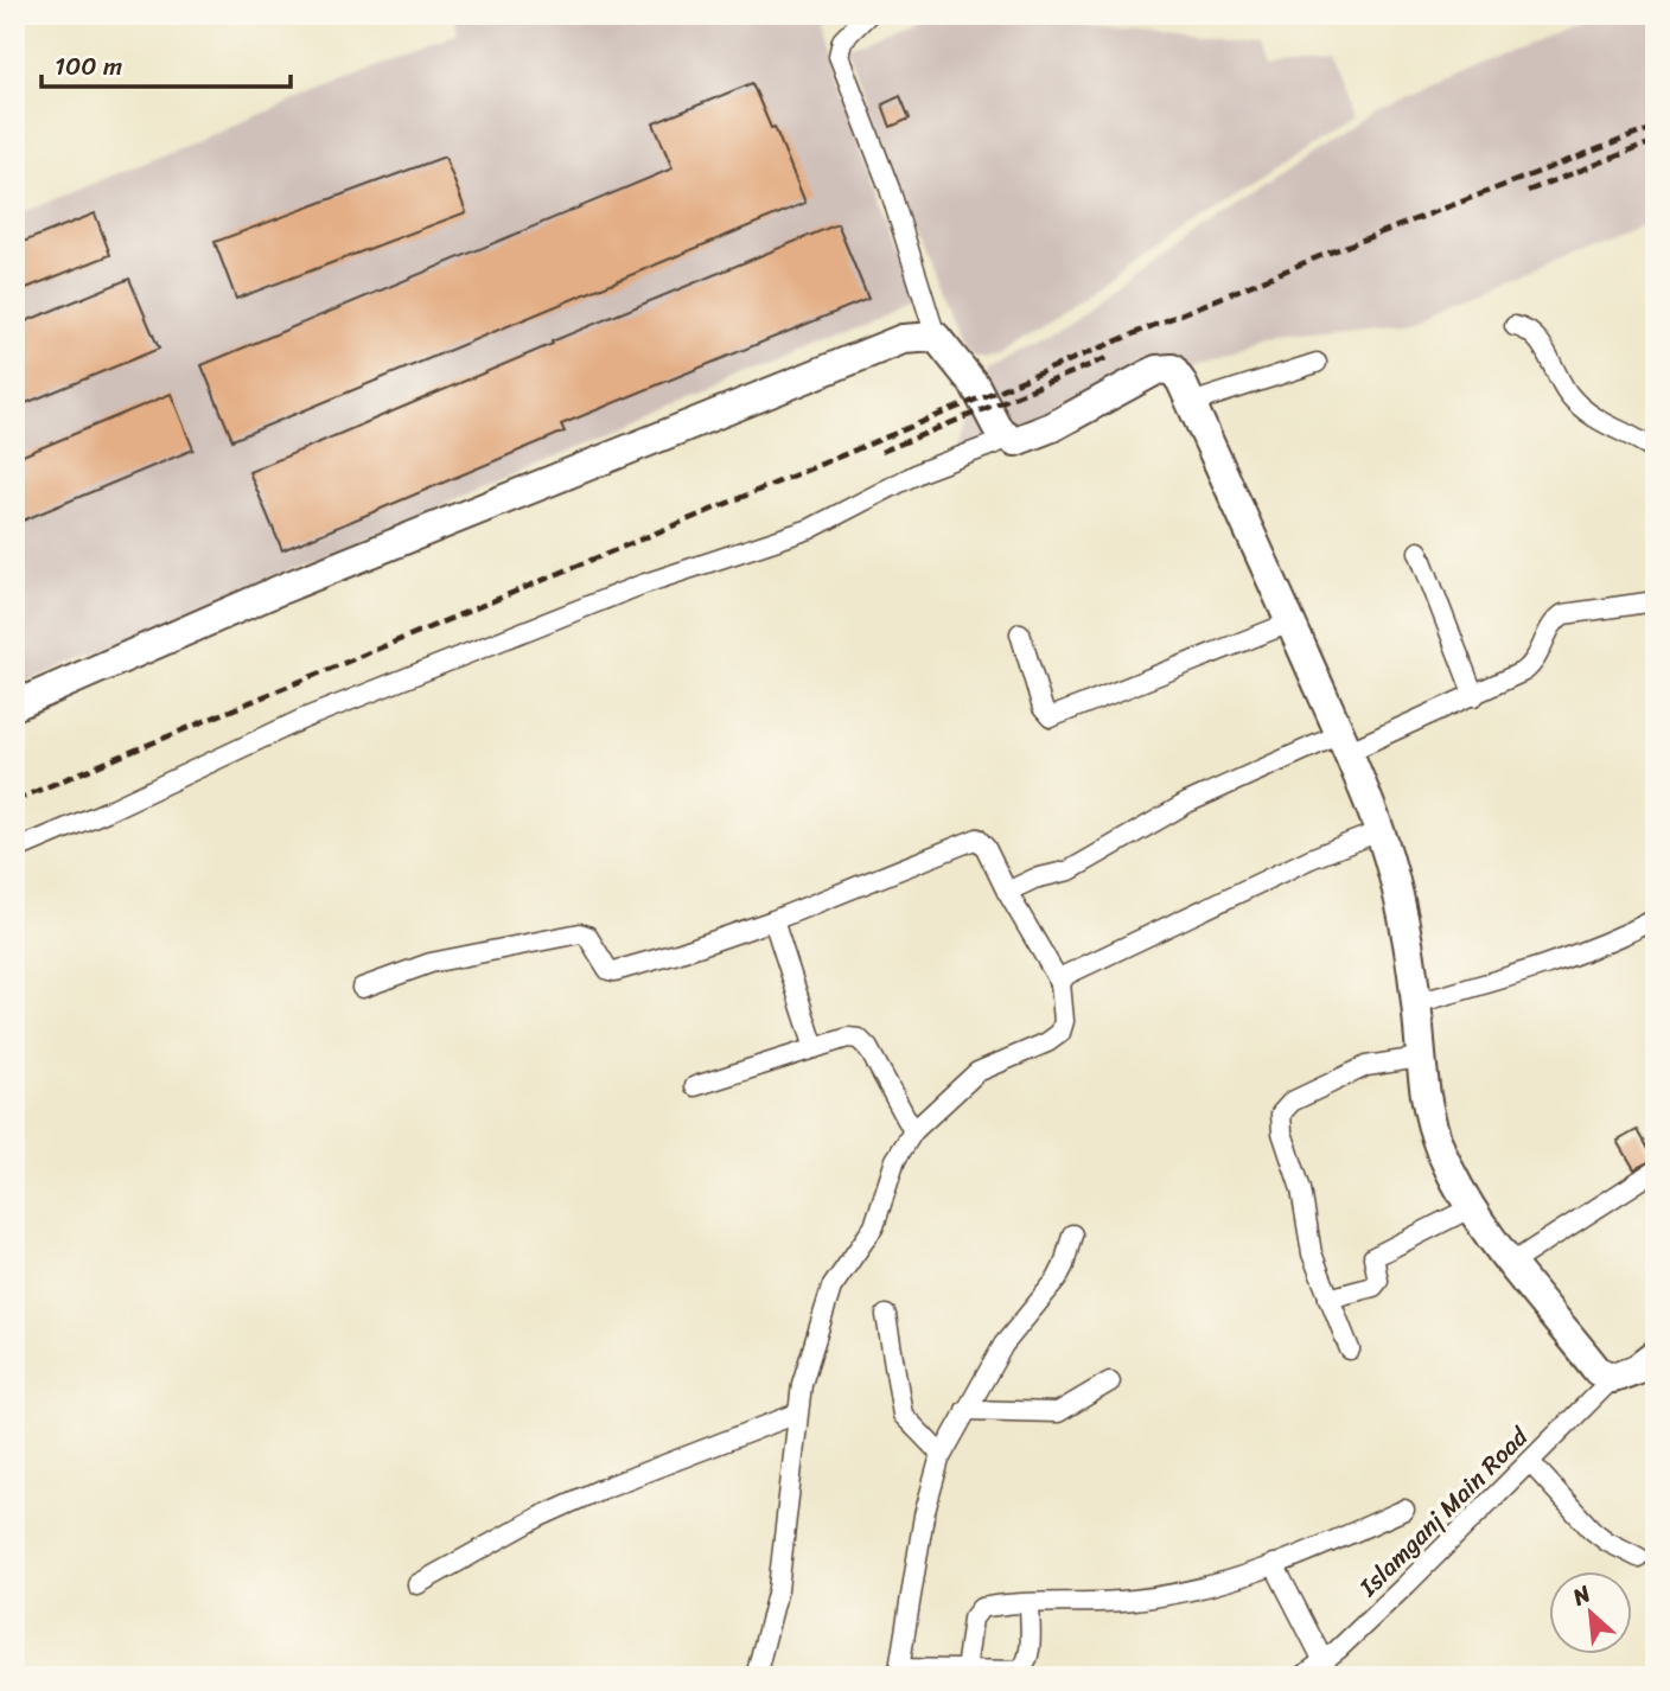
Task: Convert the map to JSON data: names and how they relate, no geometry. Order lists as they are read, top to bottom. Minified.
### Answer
{"streets":{"street":["Islamganj Main Road"]},"scale_bar":"100 m","north":"top left"}
